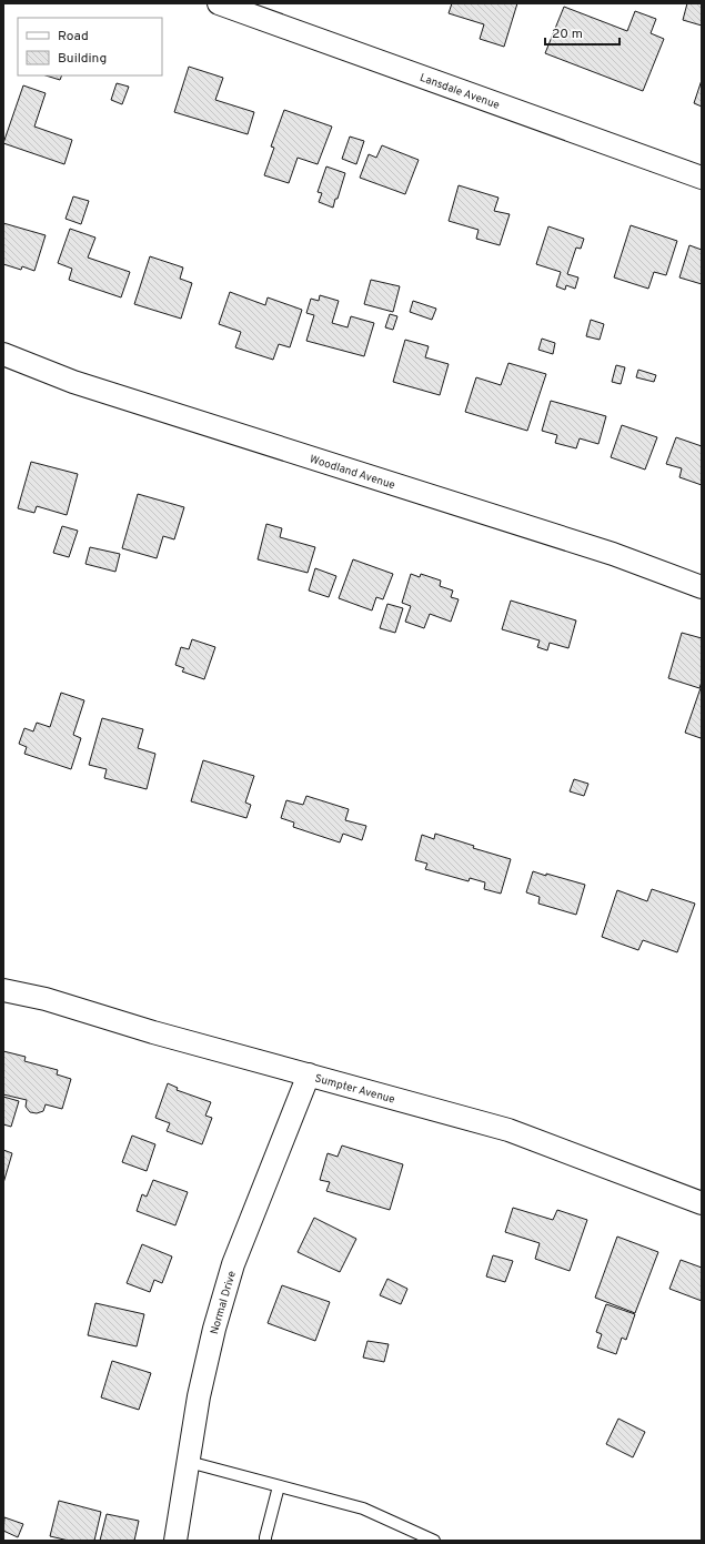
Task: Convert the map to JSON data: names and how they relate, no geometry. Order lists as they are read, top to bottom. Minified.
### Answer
{"streets":{"street":["Lansdale Avenue","Woodland Avenue","Sumpter Avenue","Normal Drive"]},"crossings":[["Sumpter Avenue","Normal Drive"]],"legend":["Road","Building"],"scale_bar":"20 m"}
